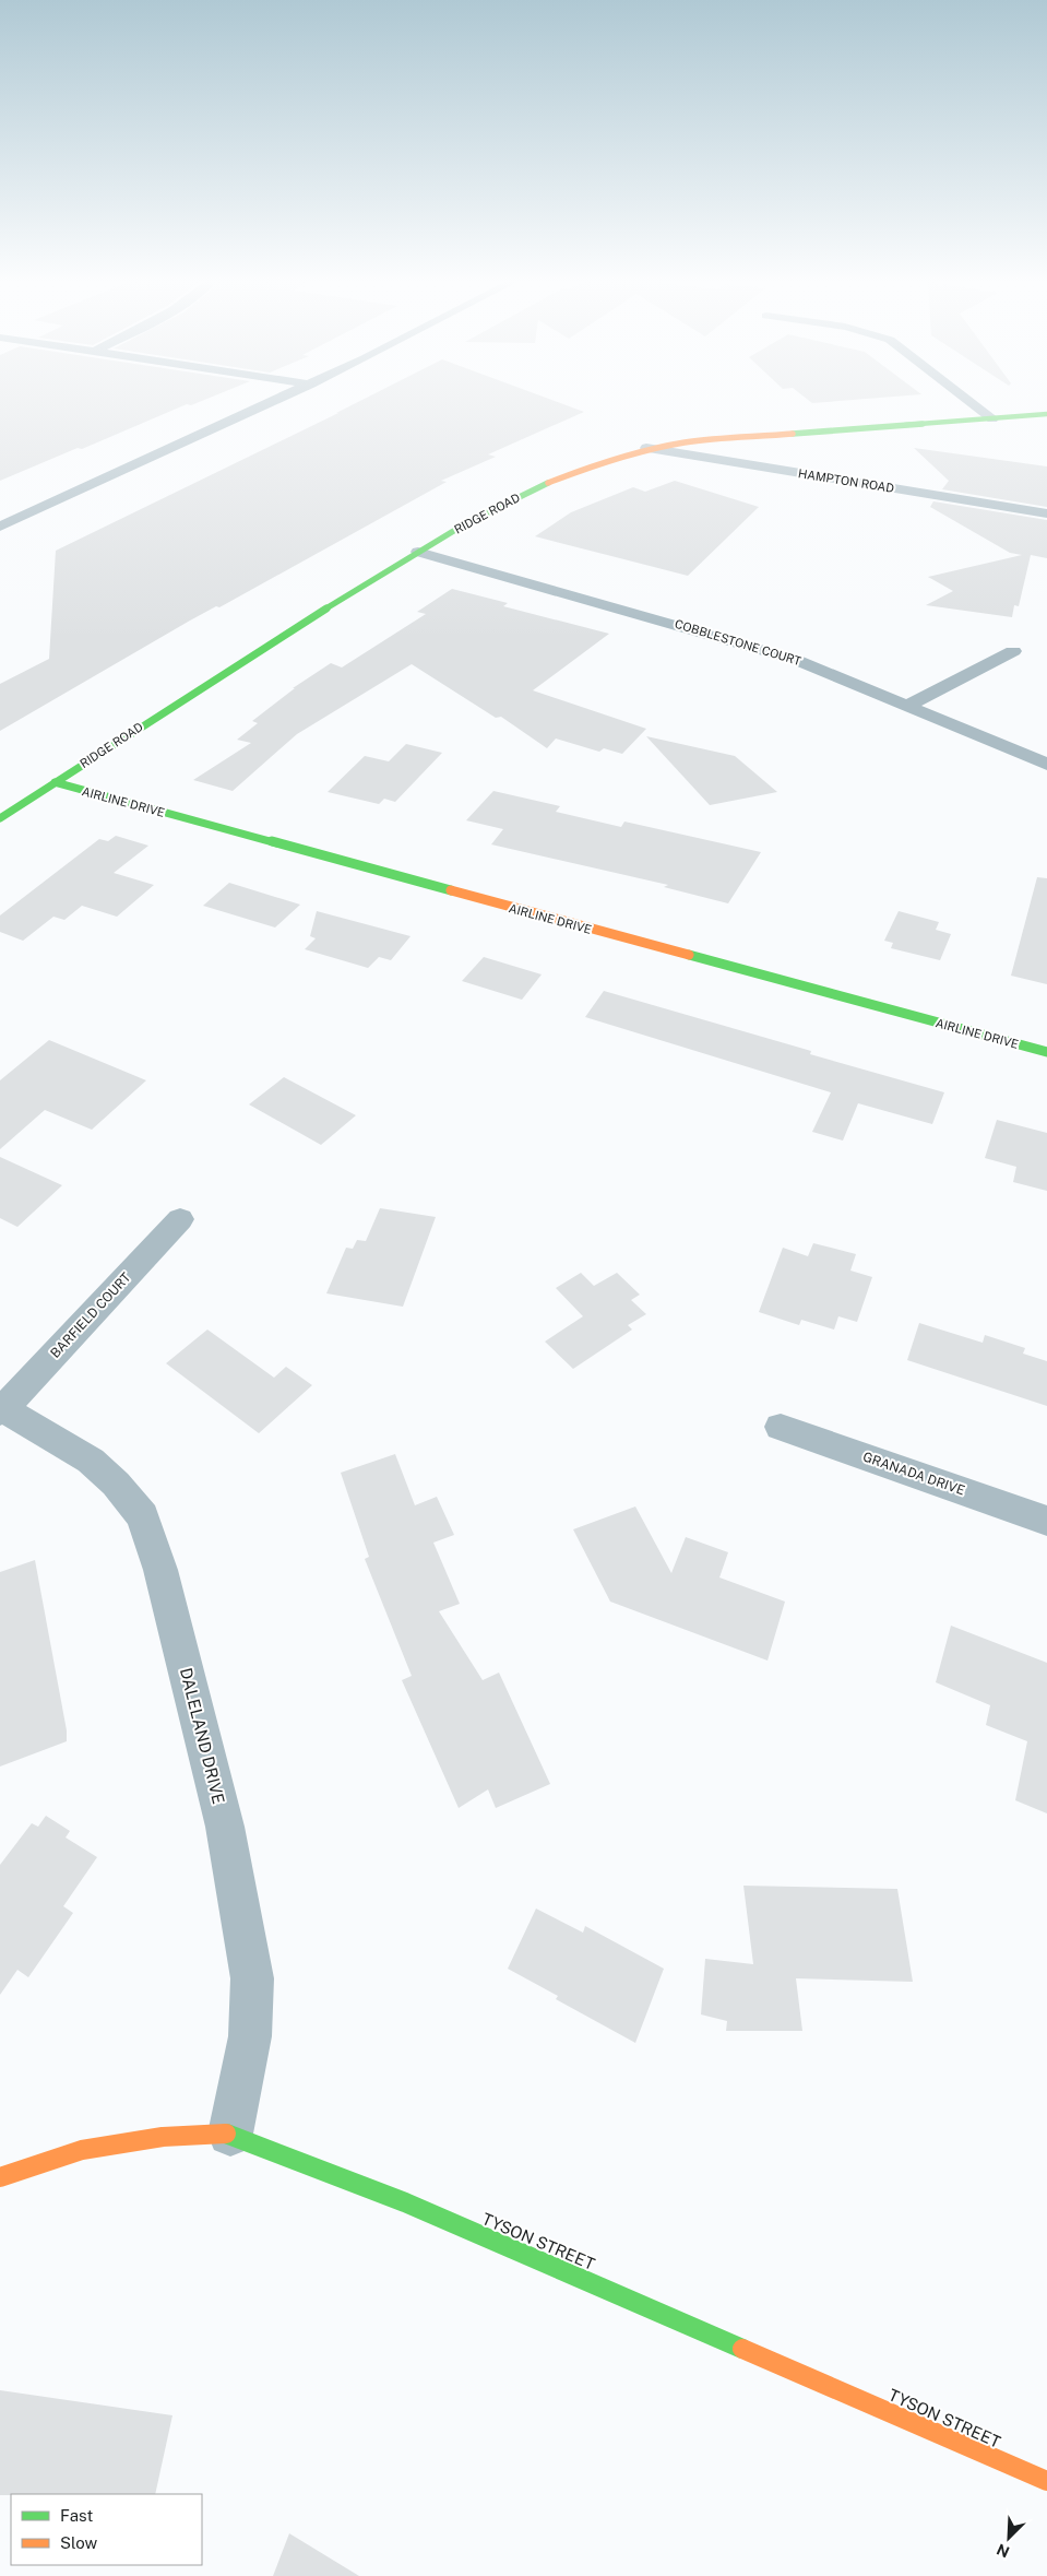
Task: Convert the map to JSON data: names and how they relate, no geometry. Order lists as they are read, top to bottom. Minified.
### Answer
{"streets":{"street":["HAMPTON ROAD","RIDGE ROAD","COBBLESTONE COURT","AIRLINE DRIVE","BARFIELD COURT","GRANADA DRIVE","DALELAND DRIVE","TYSON STREET"]},"crossings":[["HAMPTON ROAD","RIDGE ROAD"],["RIDGE ROAD","COBBLESTONE COURT"],["RIDGE ROAD","AIRLINE DRIVE"],["BARFIELD COURT","DALELAND DRIVE"],["DALELAND DRIVE","TYSON STREET"]],"legend":["Fast","Slow"],"north":"bottom left"}
